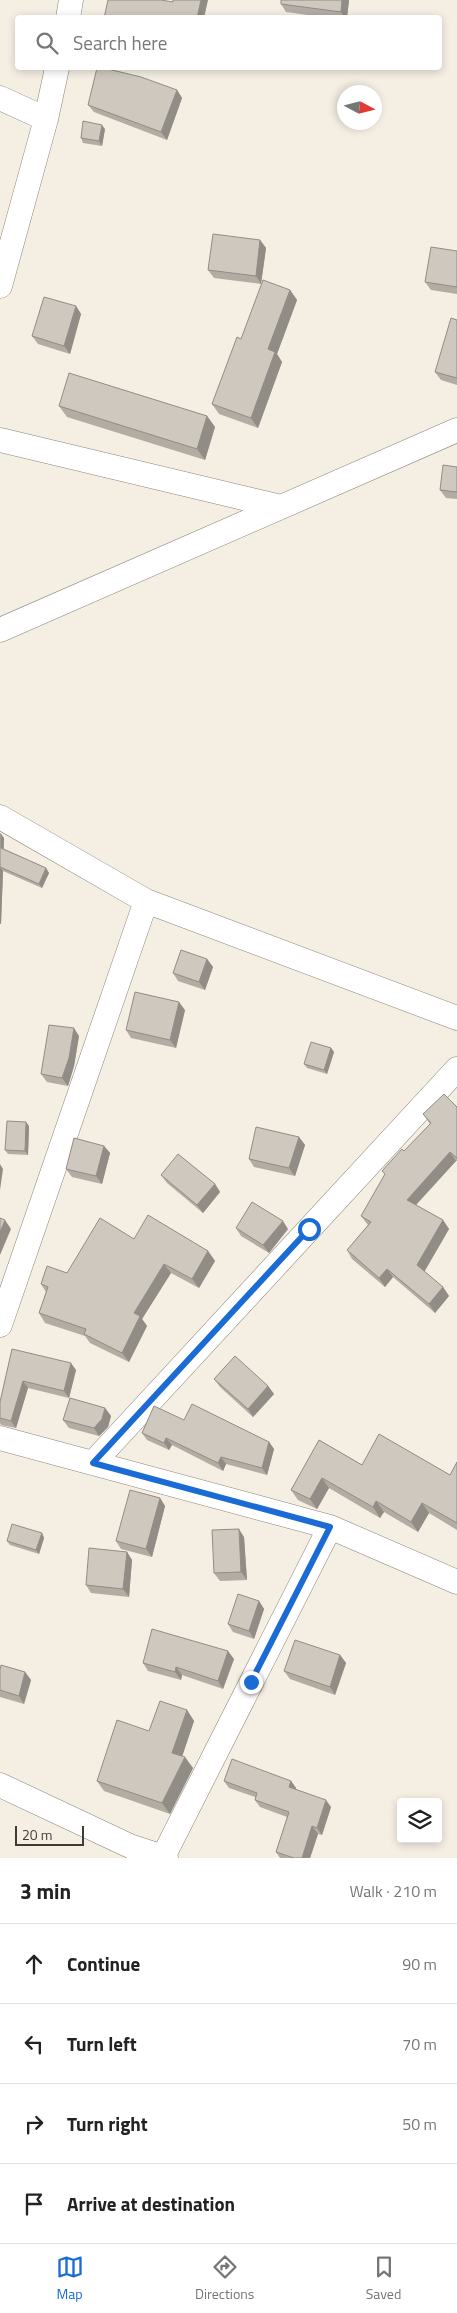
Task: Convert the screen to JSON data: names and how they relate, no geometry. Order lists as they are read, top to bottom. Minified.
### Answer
{"scale_bar":"20 m","north":"right","page":{"search":"Search here","scale":"20 m","heading":["3 min","Walk · 210 m"],"list":[["Continue","90 m"],["Turn left","70 m"],["Turn right","50 m"],"Arrive at destination"],"nav":["Map","Directions","Saved"]}}
